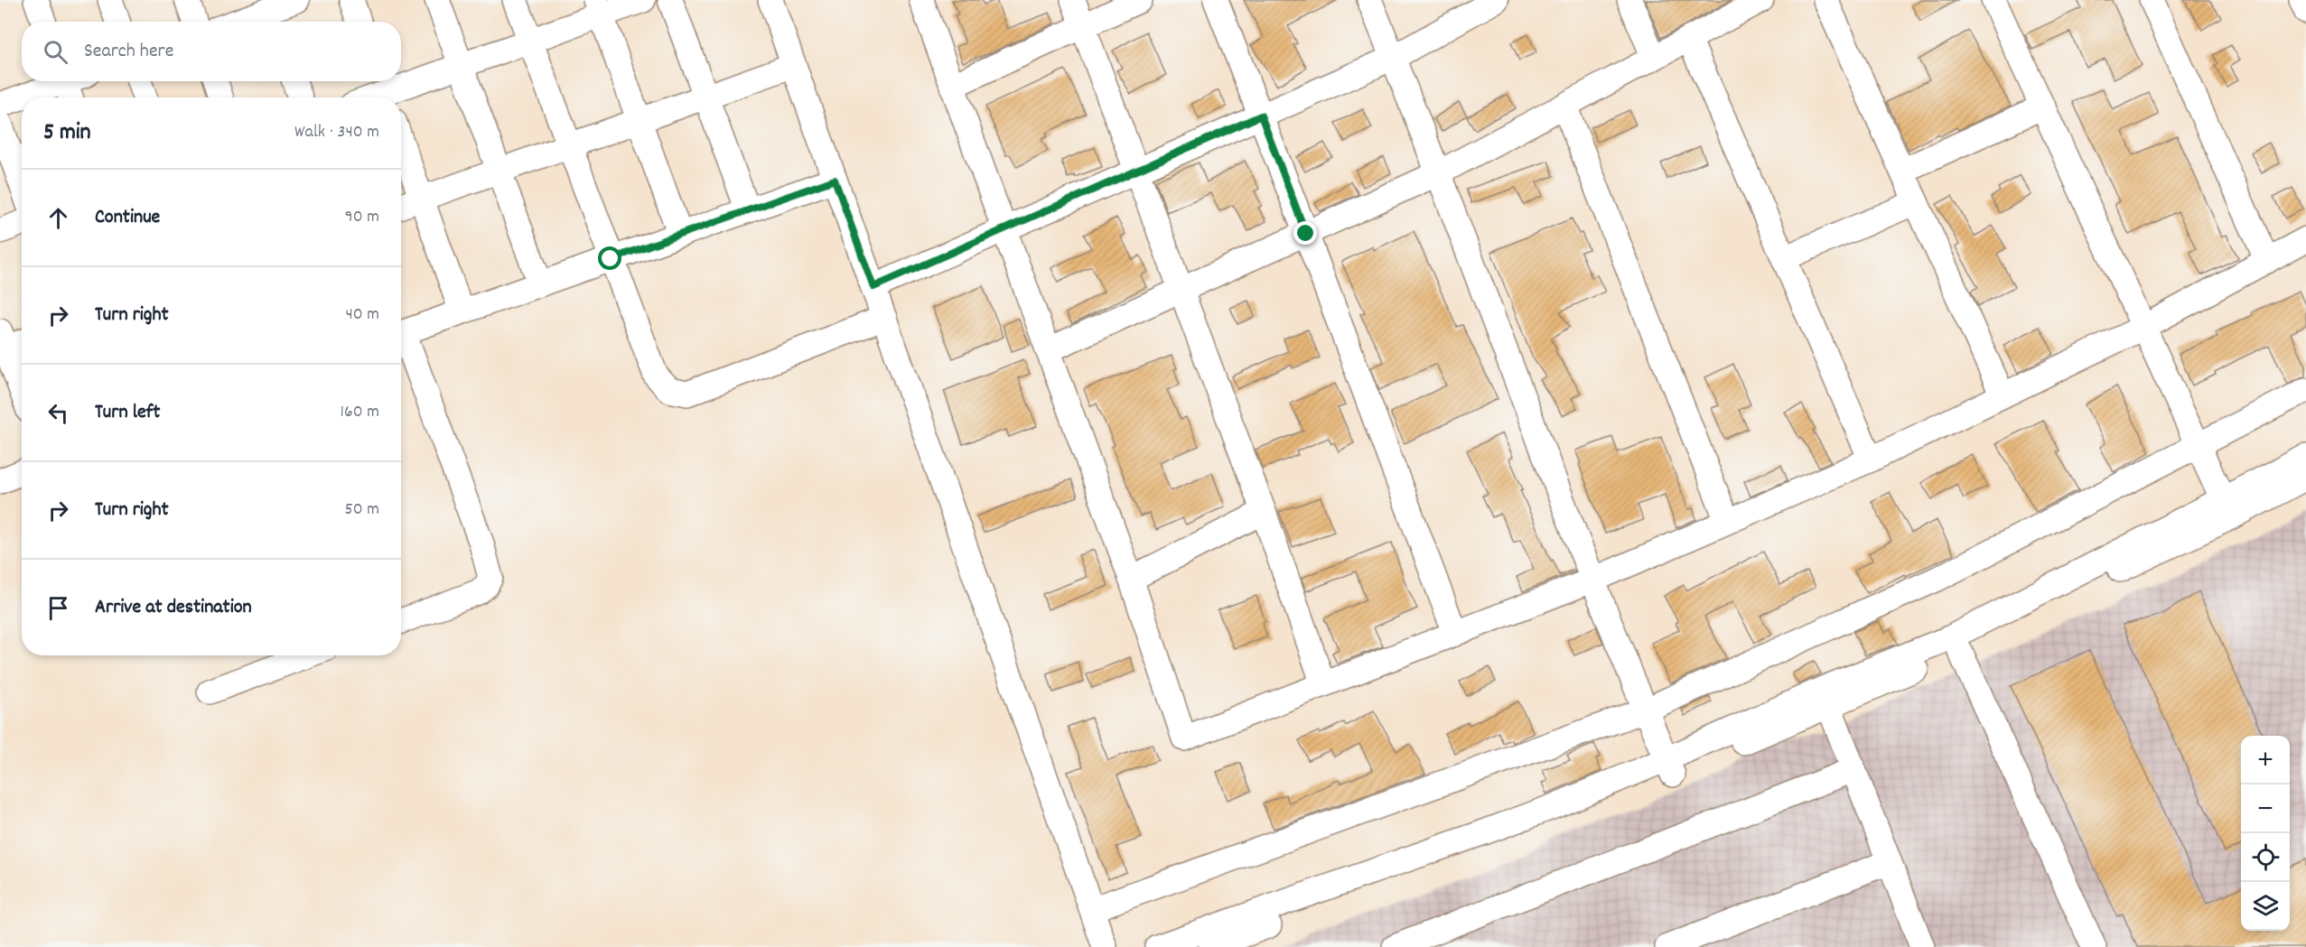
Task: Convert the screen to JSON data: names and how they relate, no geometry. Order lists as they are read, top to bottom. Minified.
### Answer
{"page":{"search":"Search here","heading":["5 min","Walk · 340 m"],"list":[["Continue","90 m"],["Turn right","40 m"],["Turn left","160 m"],["Turn right","50 m"],"Arrive at destination"],"map_buttons":["+","−"]}}
